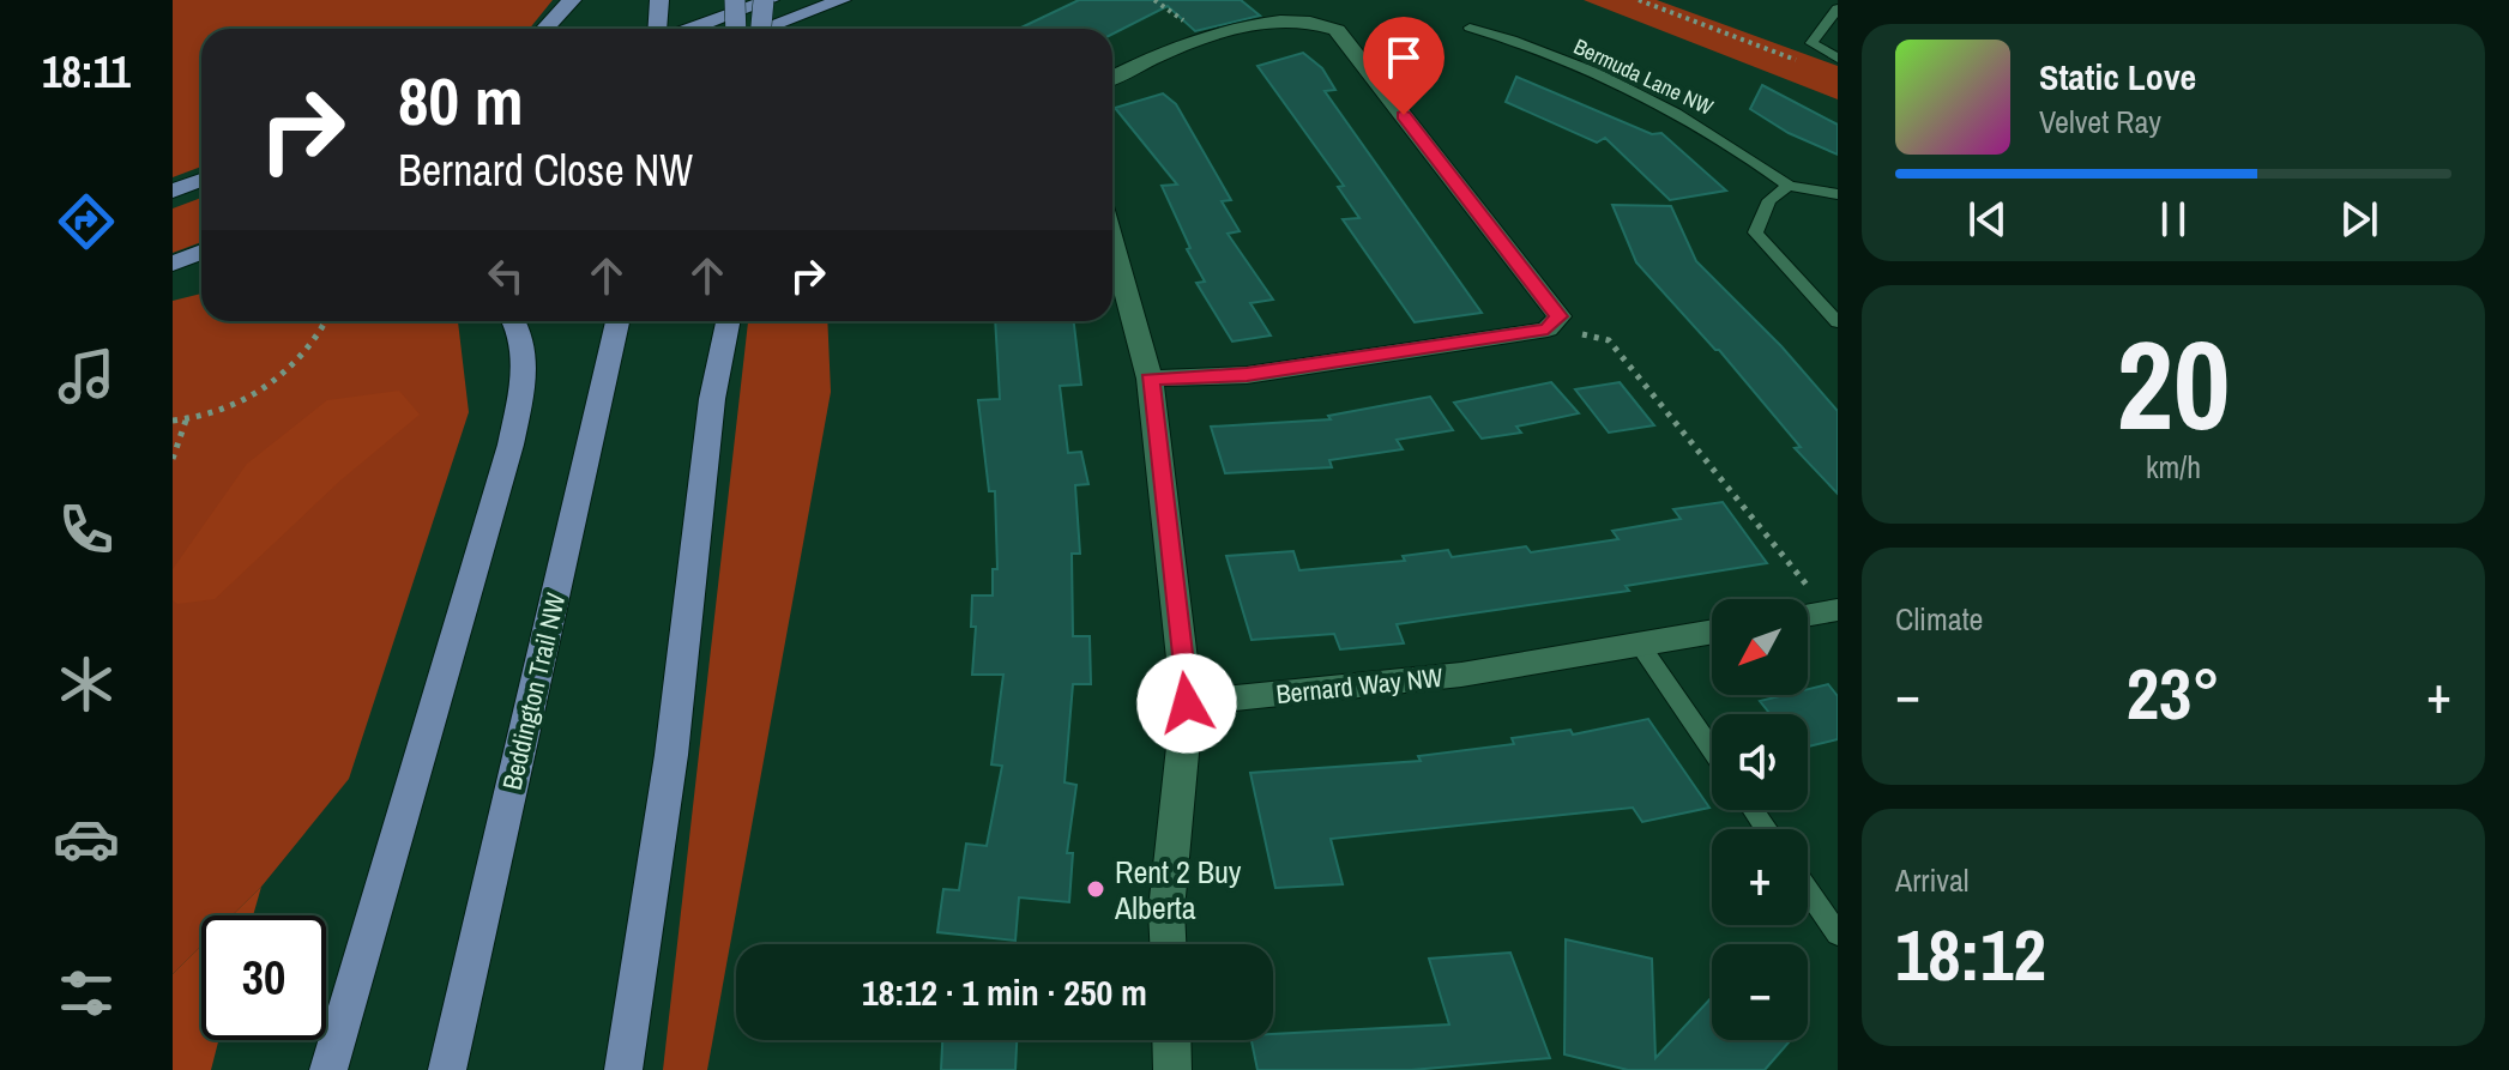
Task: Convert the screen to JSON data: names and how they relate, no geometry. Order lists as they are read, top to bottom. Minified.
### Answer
{"streets":{"main road":["Beddington Trail NW"],"street":["Bernard Way NW"],"lane":["Bermuda Lane NW"]},"places":["Rent 2 Buy Alberta"],"north":"bottom left","page":{"tabs":"18:11","turn":["80 m","Bernard Close NW"],"song":["Static Love","Velvet Ray"],"tile":[["20","km/h"],"Climate",["Arrival","18:12"]],"map_buttons":["+","−"],"heat":["−","23°","+"],"limit":"30","trip":"18:12 · 1 min · 250 m"}}
